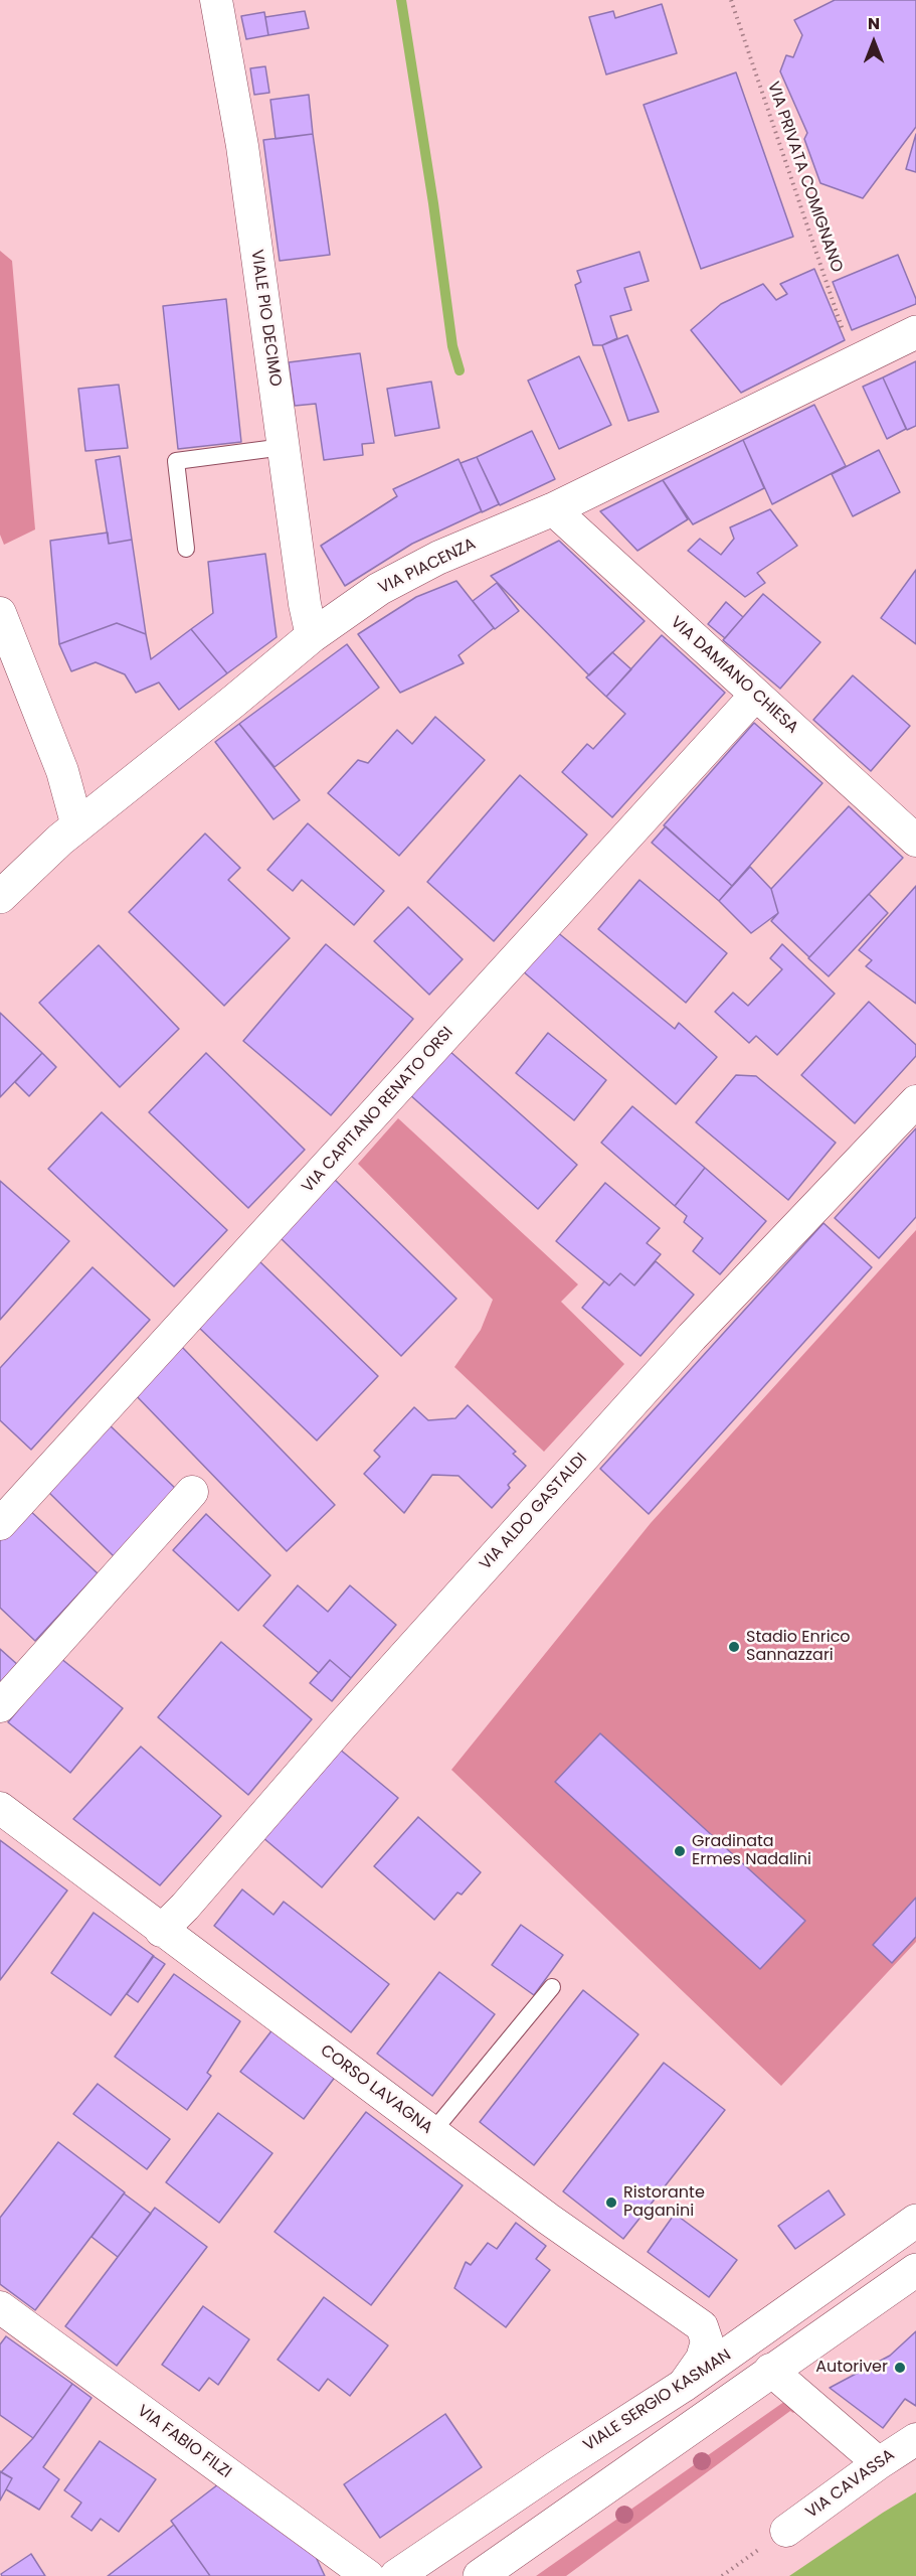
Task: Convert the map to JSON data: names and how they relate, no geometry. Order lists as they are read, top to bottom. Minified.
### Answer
{"streets":{"main road":["VIA PIACENZA","VIALE SERGIO KASMAN"],"street":["VIALE PIO DECIMO","VIA DAMIANO CHIESA","VIA CAPITANO RENATO ORSI","VIA ALDO GASTALDI","CORSO LAVAGNA","VIA FABIO FILZI","VIA CAVASSA"],"path":["VIA PRIVATA COMIGNANO"]},"crossings":[["VIA PRIVATA COMIGNANO","VIA PIACENZA"],["VIALE PIO DECIMO","VIA PIACENZA"],["VIA PIACENZA","VIA DAMIANO CHIESA"],["VIA DAMIANO CHIESA","VIA CAPITANO RENATO ORSI"],["VIA ALDO GASTALDI","CORSO LAVAGNA"],["CORSO LAVAGNA","VIALE SERGIO KASMAN"]],"places":["Stadio Enrico Sannazzari","Gradinata Ermes Nadalini","Ristorante Paganini","Autoriver"],"north":"top"}
